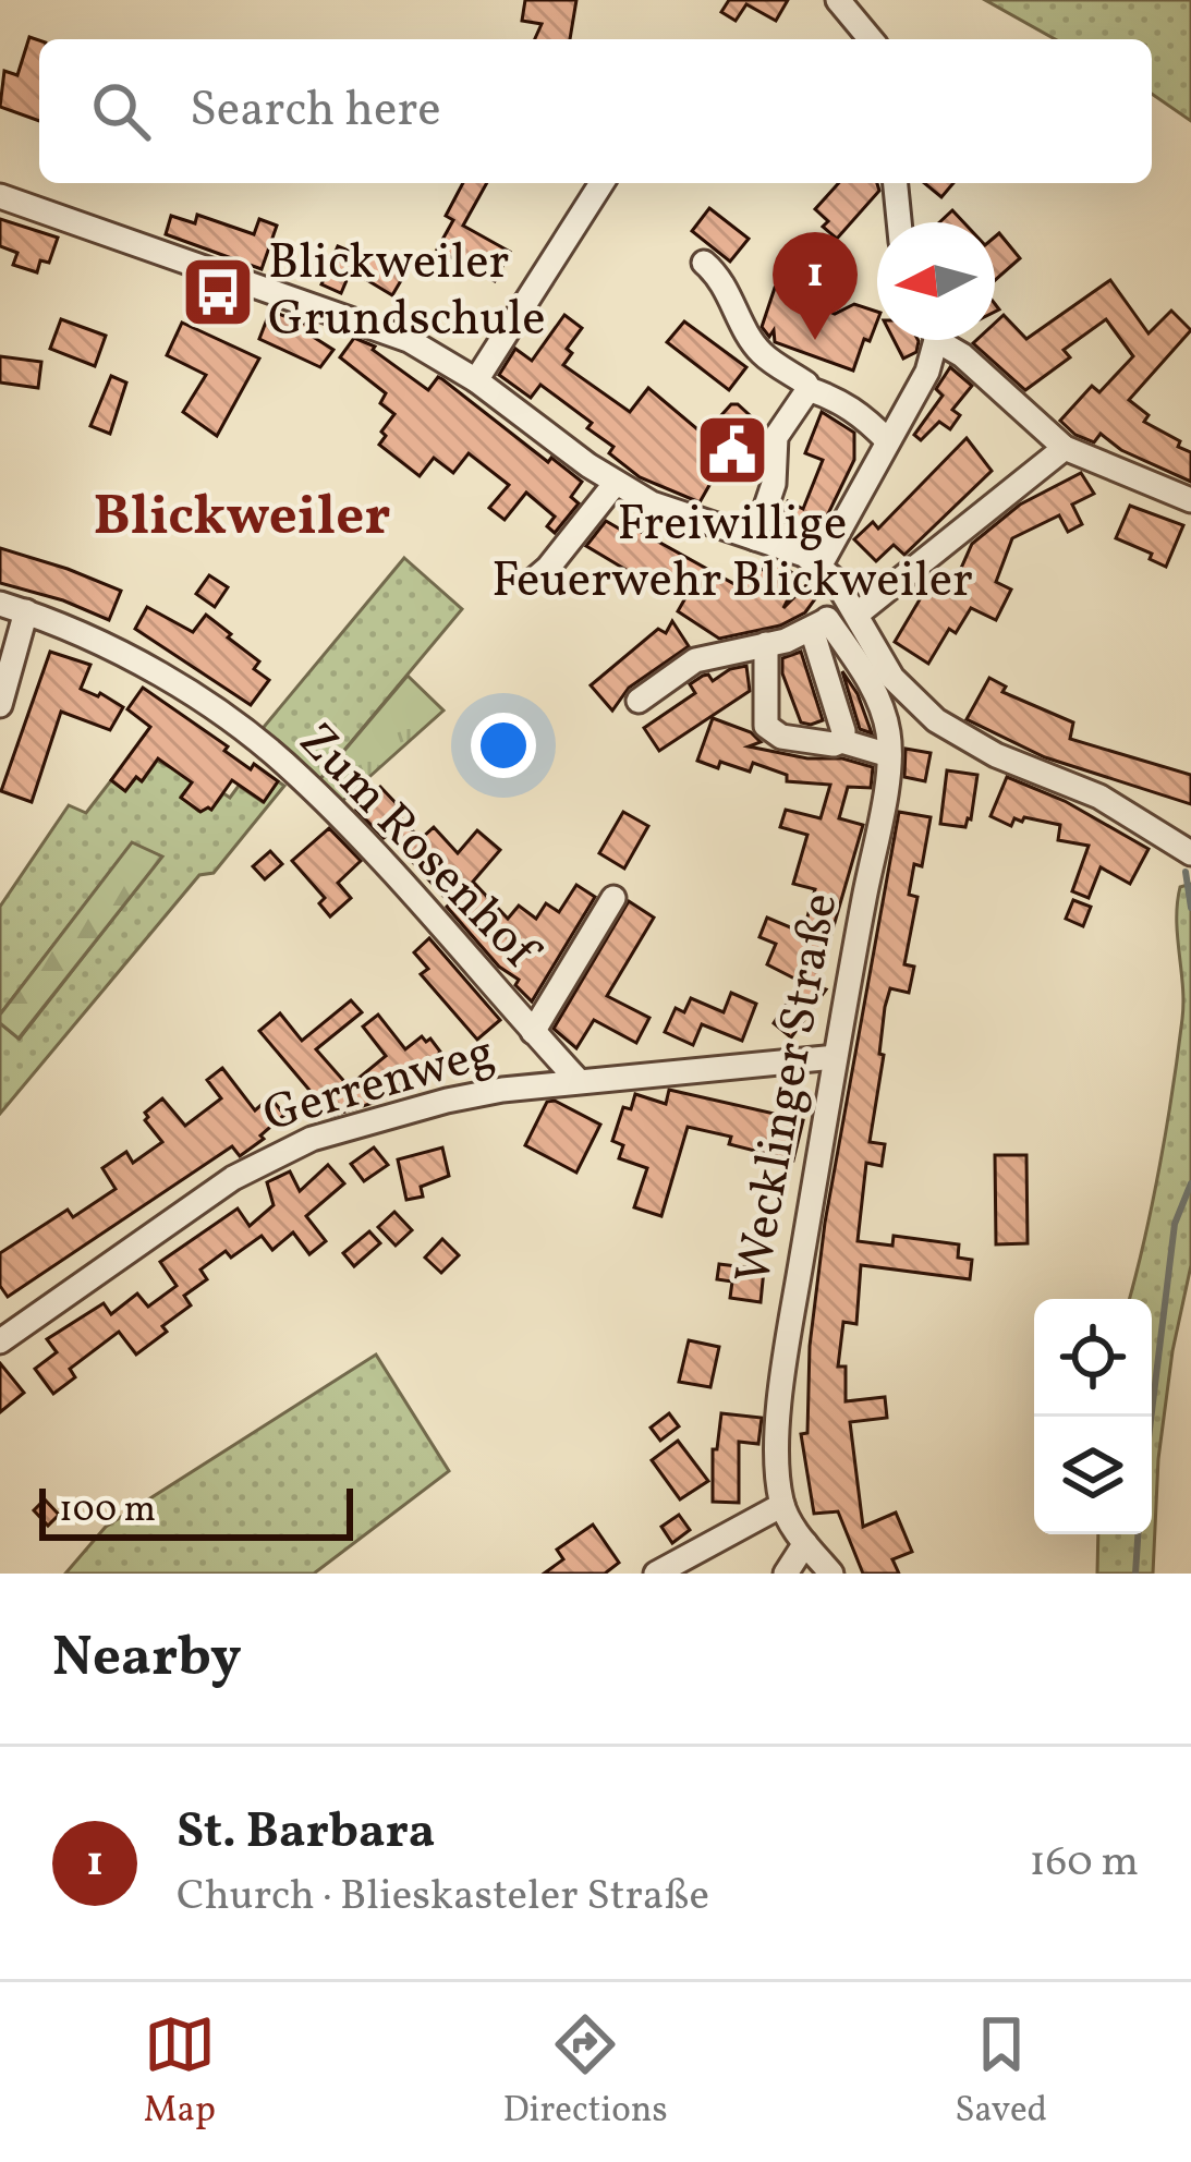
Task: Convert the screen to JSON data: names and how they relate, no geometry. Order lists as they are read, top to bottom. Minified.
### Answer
{"streets":{"street":["Zum Rosenhof","Gerrenweg","Wecklinger Straße"]},"crossings":[["Zum Rosenhof","Gerrenweg"],["Gerrenweg","Wecklinger Straße"]],"districts":["Blickweiler"],"places":{"bus stop":["Blickweiler Grundschule"],"public building":["Freiwillige Feuerwehr Blickweiler"]},"scale_bar":"100 m","north":"left","page":{"search":"Search here","pins":"1","scale":"100 m","heading":"Nearby","list":[{"mark":"1","name":"St. Barbara","note":"Church · Blieskasteler Straße","value":"160 m"}],"nav":["Map","Directions","Saved"]}}
